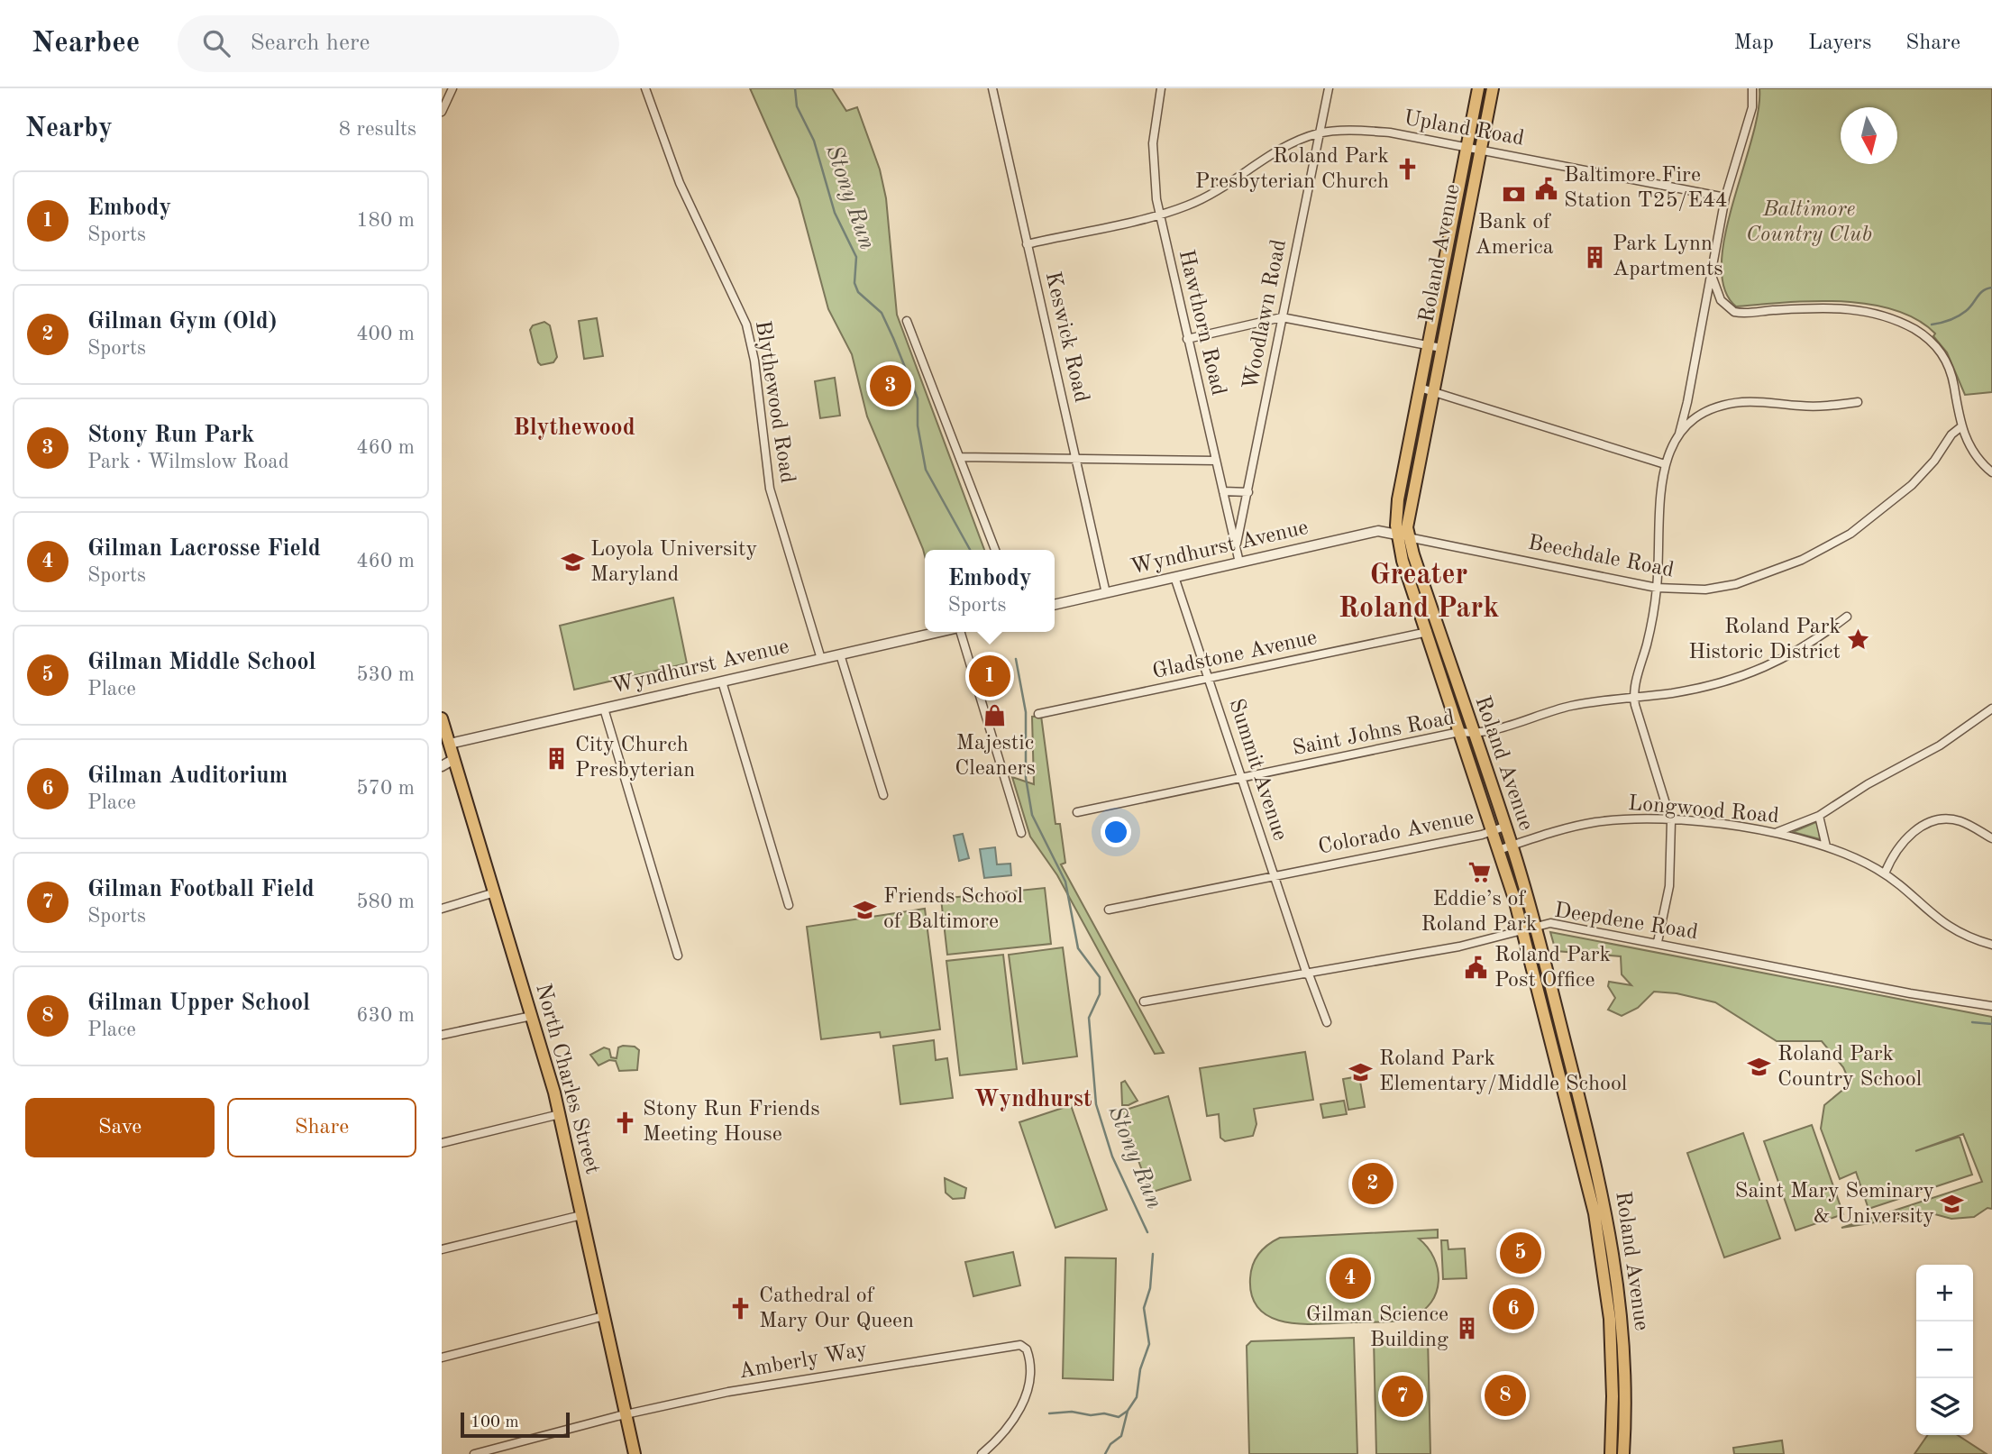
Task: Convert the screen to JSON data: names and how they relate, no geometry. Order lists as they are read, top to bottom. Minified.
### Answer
{"streets":{"main road":["Roland Avenue","North Charles Street"],"street":["Upland Road","Woodlawn Road","Hawthorn Road","Keswick Road","Blythewood Road","Wyndhurst Avenue","Beechdale Road","Gladstone Avenue","Saint Johns Road","Summit Avenue","Longwood Road","Colorado Avenue","Deepdene Road","Amberly Way"]},"crossings":[["Upland Road","Roland Avenue"],["Upland Road","Woodlawn Road"],["Upland Road","Hawthorn Road"],["Upland Road","Keswick Road"],["Roland Avenue","Wyndhurst Avenue"],["Roland Avenue","Beechdale Road"],["Roland Avenue","Gladstone Avenue"],["Roland Avenue","Saint Johns Road"],["Roland Avenue","Longwood Road"],["Roland Avenue","Colorado Avenue"],["Roland Avenue","Deepdene Road"],["Woodlawn Road","Hawthorn Road"],["Hawthorn Road","Wyndhurst Avenue"],["Keswick Road","Wyndhurst Avenue"],["Blythewood Road","Wyndhurst Avenue"],["Wyndhurst Avenue","Beechdale Road"],["Wyndhurst Avenue","Summit Avenue"],["Wyndhurst Avenue","North Charles Street"],["Gladstone Avenue","Summit Avenue"],["Saint Johns Road","Summit Avenue"],["Summit Avenue","Colorado Avenue"],["Summit Avenue","Deepdene Road"],["North Charles Street","Amberly Way"]],"districts":["Blythewood","Greater Roland Park","Wyndhurst"],"water":["Stony Run"],"parks":["Baltimore Country Club"],"places":{"church":["Roland Park Presbyterian Church","Stony Run Friends Meeting House","Cathedral of Mary Our Queen"],"public building":["Baltimore Fire Station T25/E44","Roland Park Post Office"],"bank":["Bank of America"],"building":["Park Lynn Apartments","City Church Presbyterian","Gilman Science Building"],"school or university":["Loyola University Maryland","Friends School of Baltimore","Roland Park Country School","Roland Park Elementary/Middle School","Saint Mary Seminary & University"],"place":["Roland Park Historic District"],"shop":["Majestic Cleaners"],"supermarket":["Eddie’s of Roland Park"]},"scale_bar":"100 m","north":"bottom","page":{"header":"Nearbee","search":"Search here","nav":["Map","Layers","Share"],"heading":["Nearby","8 results"],"list":[{"mark":"1","name":"Embody","note":"Sports","value":"180 m"},{"mark":"2","name":"Gilman Gym (Old)","note":"Sports","value":"400 m"},{"mark":"3","name":"Stony Run Park","note":"Park · Wilmslow Road","value":"460 m"},{"mark":"4","name":"Gilman Lacrosse Field","note":"Sports","value":"460 m"},{"mark":"5","name":"Gilman Middle School","note":"Place","value":"530 m"},{"mark":"6","name":"Gilman Auditorium","note":"Place","value":"570 m"},{"mark":"7","name":"Gilman Football Field","note":"Sports","value":"580 m"},{"mark":"8","name":"Gilman Upper School","note":"Place","value":"630 m"}],"pins":["3","1","2","5","4","6","8","7"],"popup":["Embody","Sports"],"buttons":["Save","Share"],"map_buttons":["+","−"],"scale":"100 m"}}
